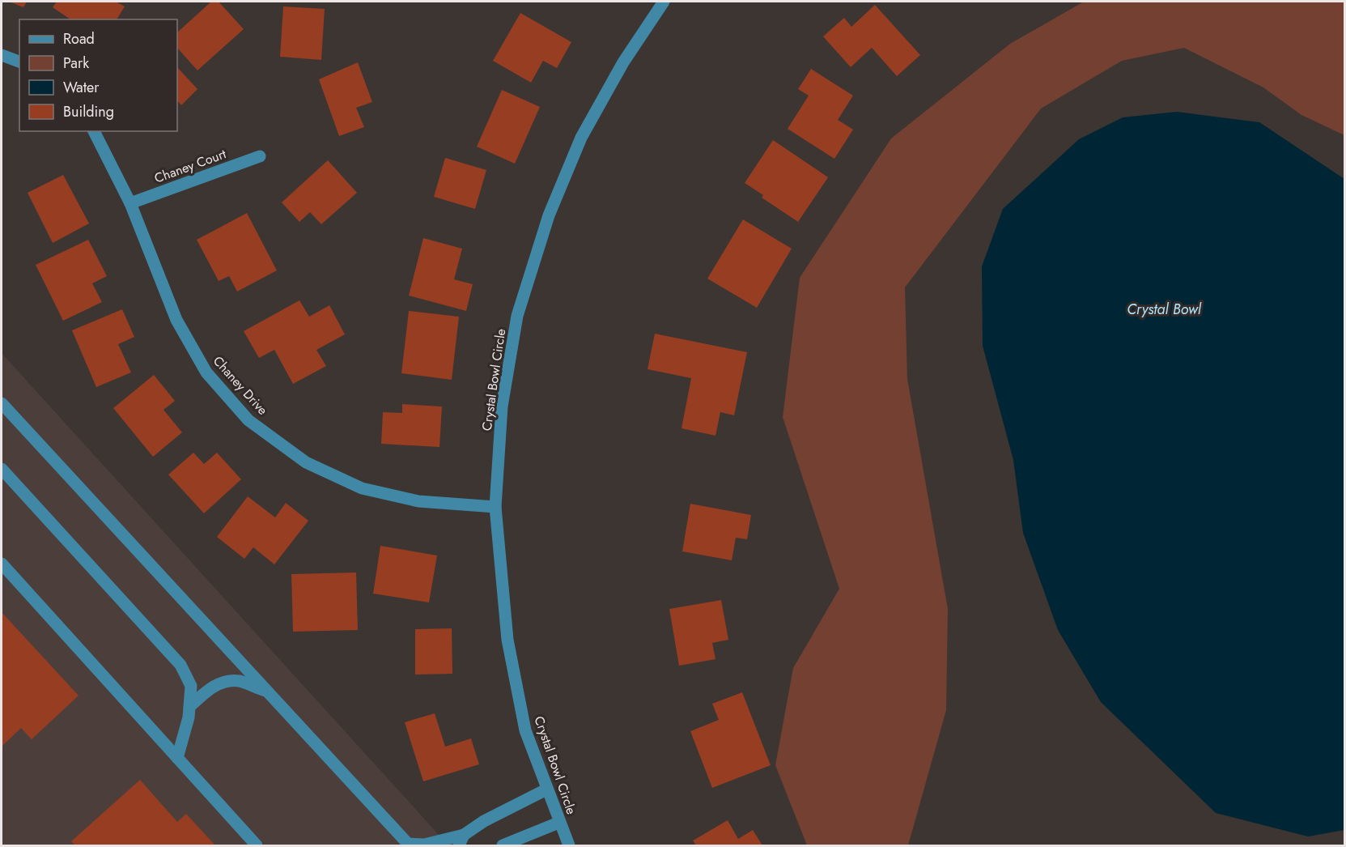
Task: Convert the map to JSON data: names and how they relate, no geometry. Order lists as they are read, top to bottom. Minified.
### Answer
{"streets":{"street":["Chaney Court","Crystal Bowl Circle","Chaney Drive"]},"crossings":[["Chaney Court","Chaney Drive"],["Crystal Bowl Circle","Chaney Drive"]],"water":["Crystal Bowl"],"legend":["Road","Park","Water","Building"]}
